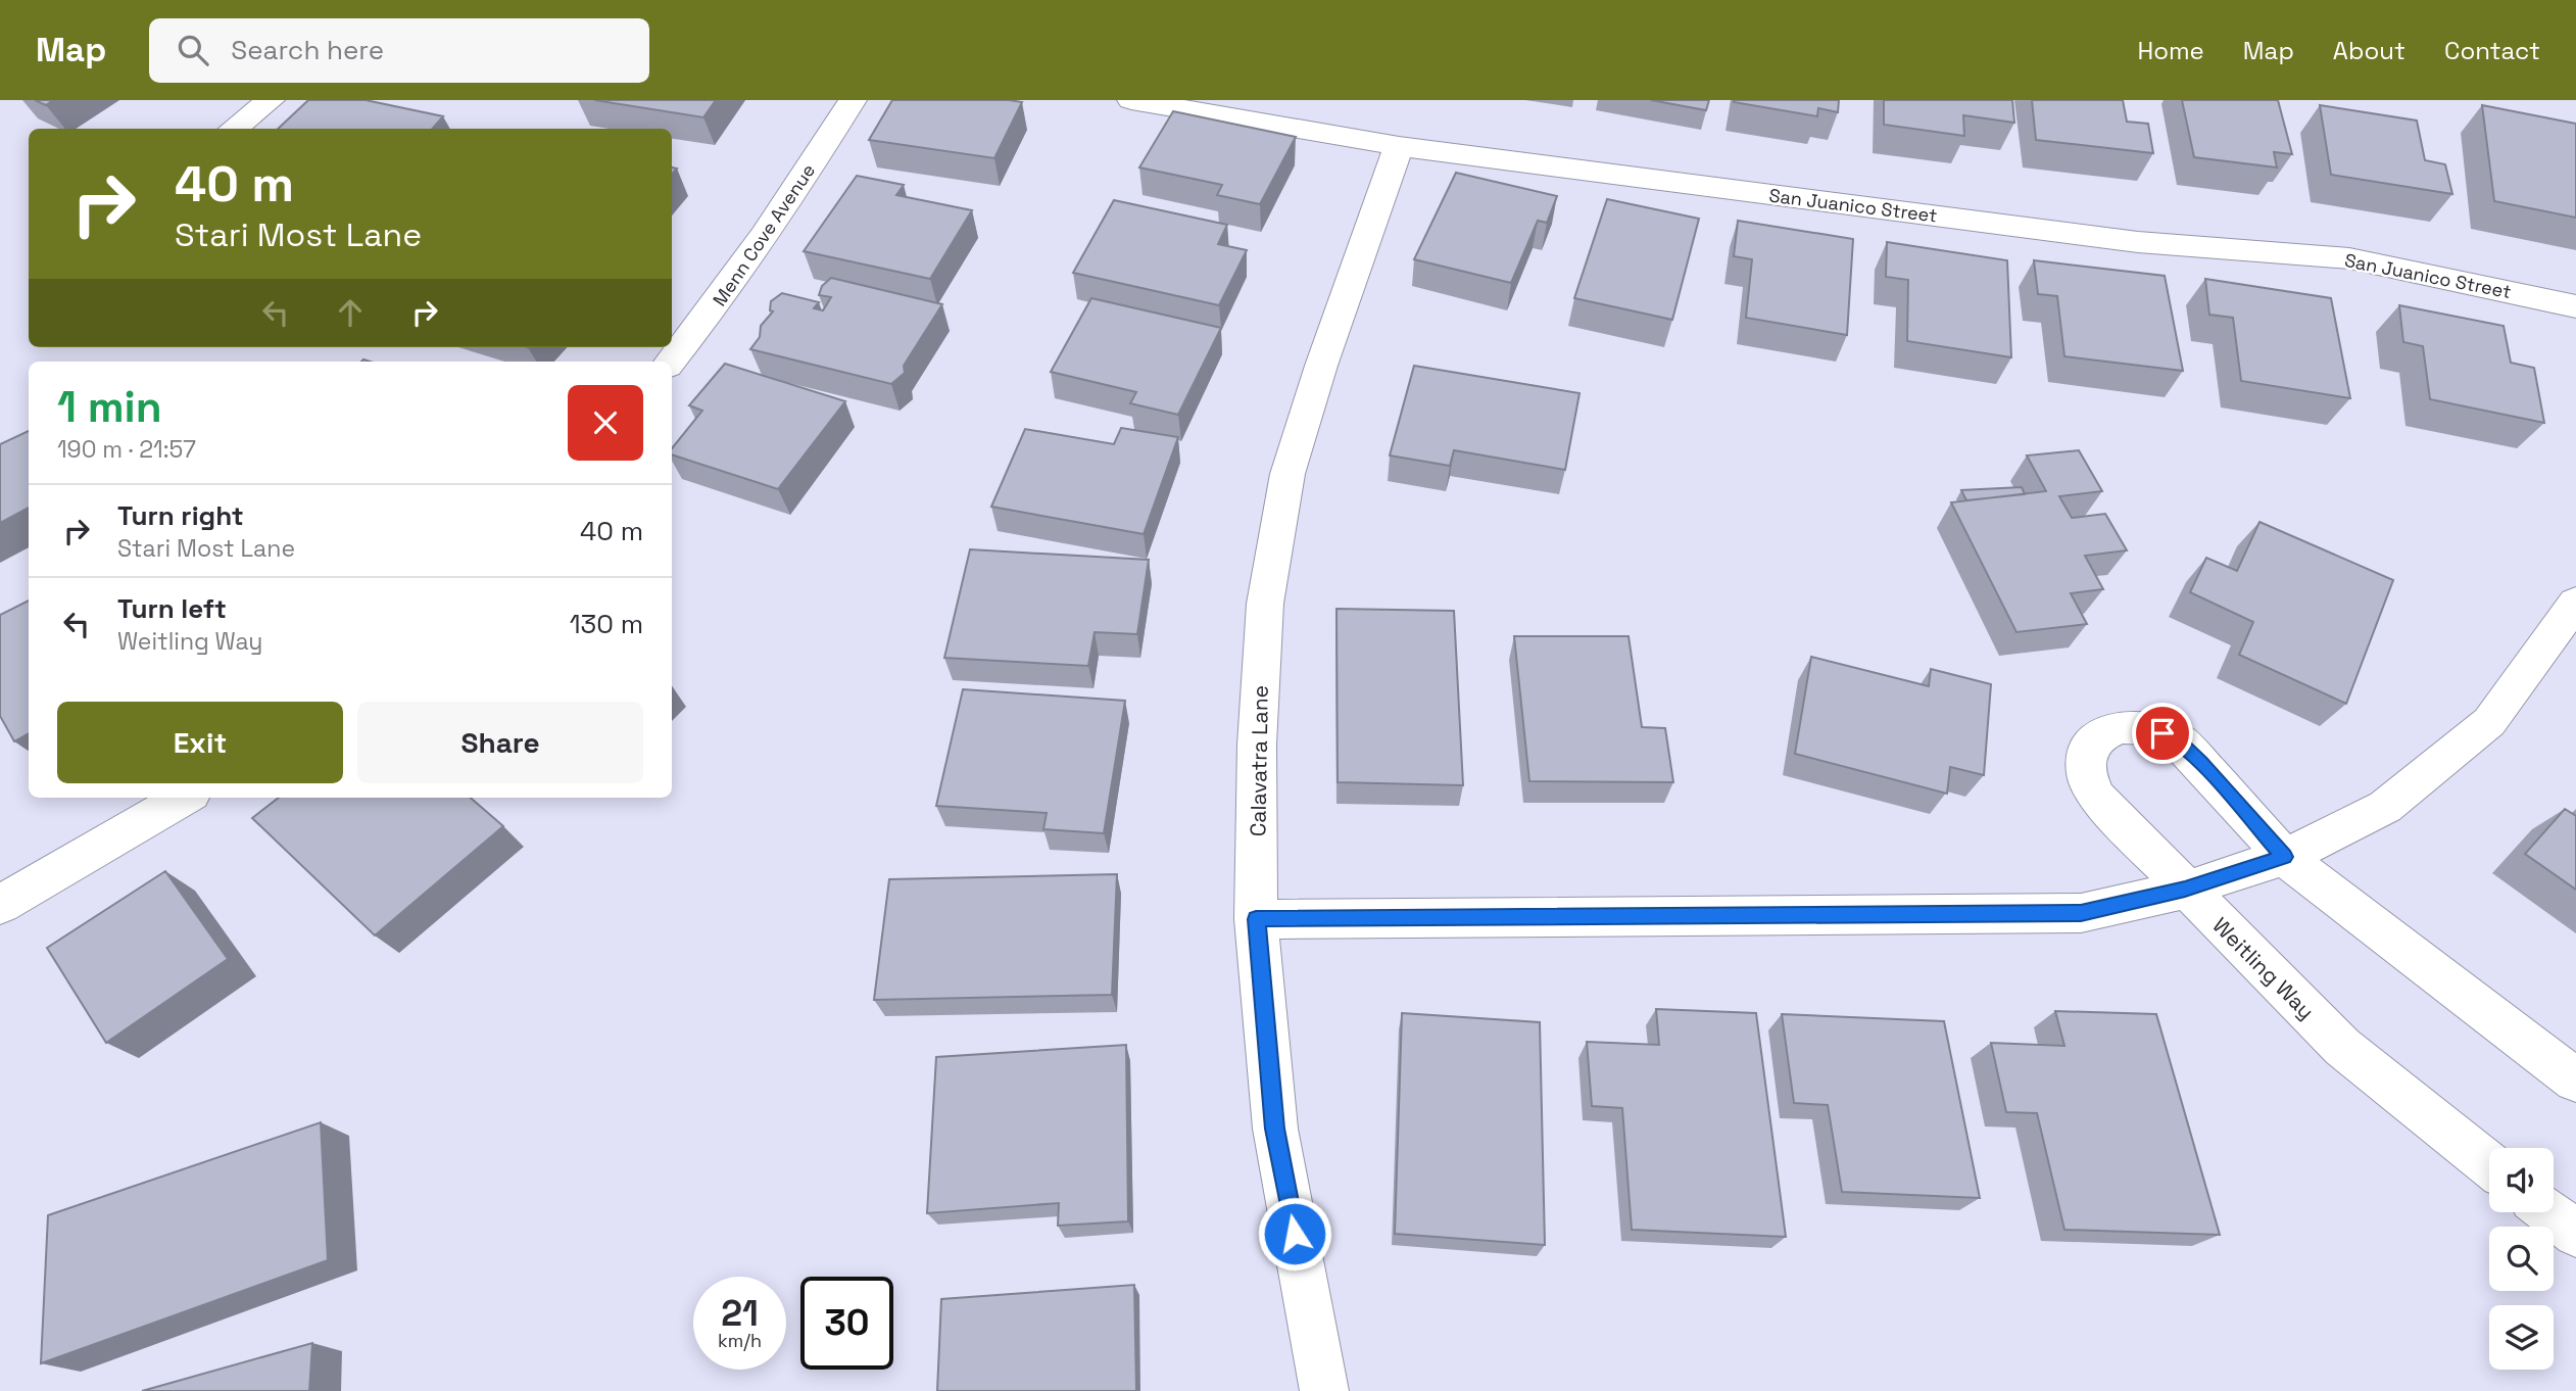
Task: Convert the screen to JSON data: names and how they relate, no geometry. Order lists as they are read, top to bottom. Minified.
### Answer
{"streets":{"street":["San Juanico Street","Menn Cove Avenue","Calavatra Lane","Weitling Way"]},"crossings":[["San Juanico Street","Calavatra Lane"]],"page":{"header":"Map","search":"Search here","nav":["Home","Map","About","Contact"],"turn":["40 m","Stari Most Lane"],"heading":["1 min","190 m · 21:57"],"list":[{"name":"Turn right","note":"Stari Most Lane","value":"40 m"},{"name":"Turn left","note":"Weitling Way","value":"130 m"}],"buttons":["Exit","Share"],"speed":"21 km/h","limit":"30"}}
